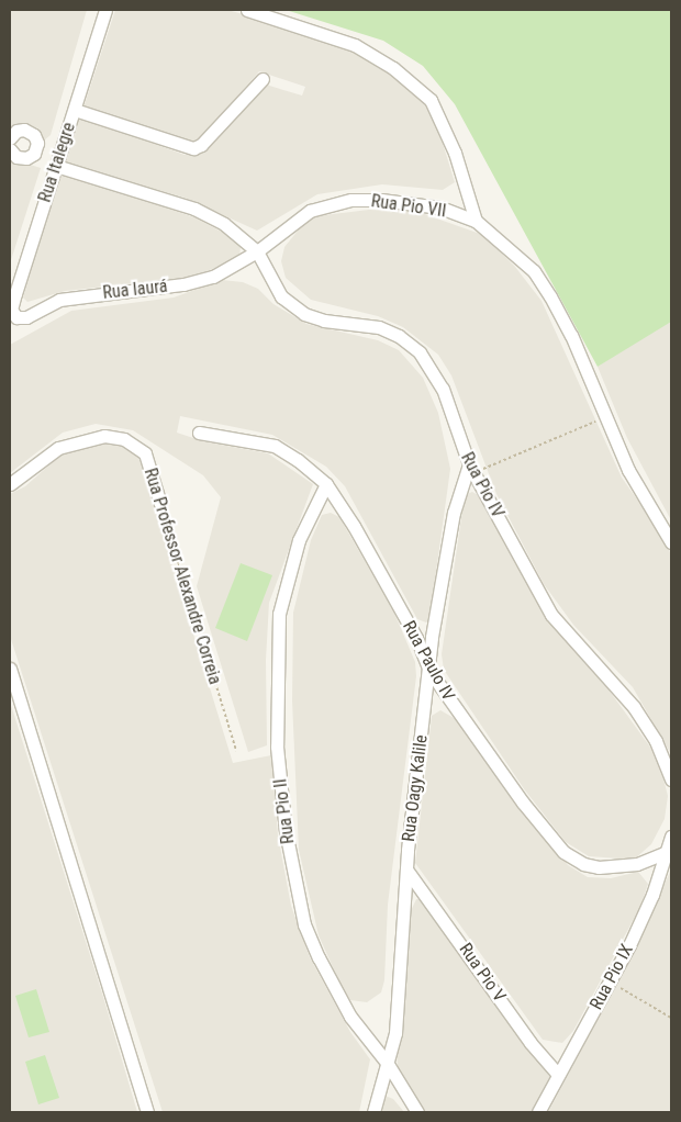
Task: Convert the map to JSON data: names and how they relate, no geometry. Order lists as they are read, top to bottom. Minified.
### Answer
{"streets":{"street":["Rua Italegre","Rua Pio VII","Rua Iaurá","Rua Pio IV","Rua Professor Alexandre Correia","Rua Paulo IV","Rua Oagy Kalile","Rua Pio II","Rua Pio V","Rua Pio IX"]},"crossings":[["Rua Italegre","Rua Iaurá"],["Rua Italegre","Rua Pio IV"],["Rua Pio VII","Rua Iaurá"],["Rua Pio VII","Rua Pio IV"],["Rua Iaurá","Rua Pio IV"],["Rua Pio IV","Rua Oagy Kalile"],["Rua Paulo IV","Rua Oagy Kalile"],["Rua Paulo IV","Rua Pio II"],["Rua Paulo IV","Rua Pio IX"],["Rua Oagy Kalile","Rua Pio II"],["Rua Oagy Kalile","Rua Pio V"],["Rua Pio V","Rua Pio IX"]]}
